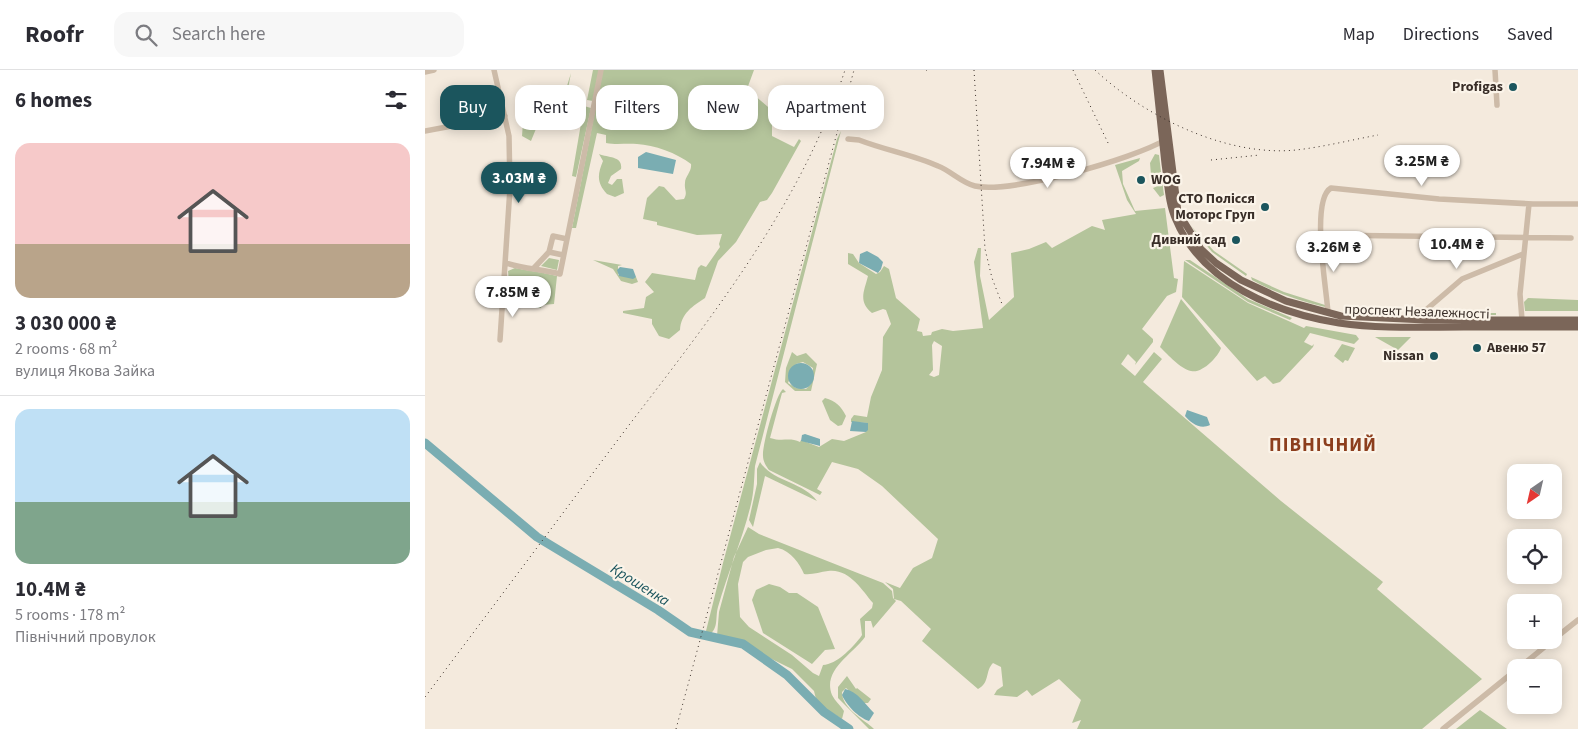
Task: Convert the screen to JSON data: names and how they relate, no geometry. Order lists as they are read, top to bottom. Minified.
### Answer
{"streets":{"main road":["проспект Незалежності"]},"districts":["ПІВНІЧНИЙ"],"water":["Крошенка"],"places":["Profigas","WOG","СТО Полісся Моторс Груп","Дивний сад","Авеню 57","Nissan"],"north":"bottom left","page":{"header":"Roofr","search":"Search here","nav":["Map","Directions","Saved"],"heading":"6 homes","chip":["Buy","Rent","Filters","New","Apartment"],"list":[{"name":"3 030 000 ₴","note":"2 rooms · 68 m² · вулиця Якова Зайка"},{"name":"10.4M ₴","note":"5 rooms · 178 m² · Північний провулок"}],"price":["3.25M ₴","7.94M ₴","3.03M ₴","10.4M ₴","3.26M ₴","7.85M ₴"],"map_buttons":["+","−"]}}
